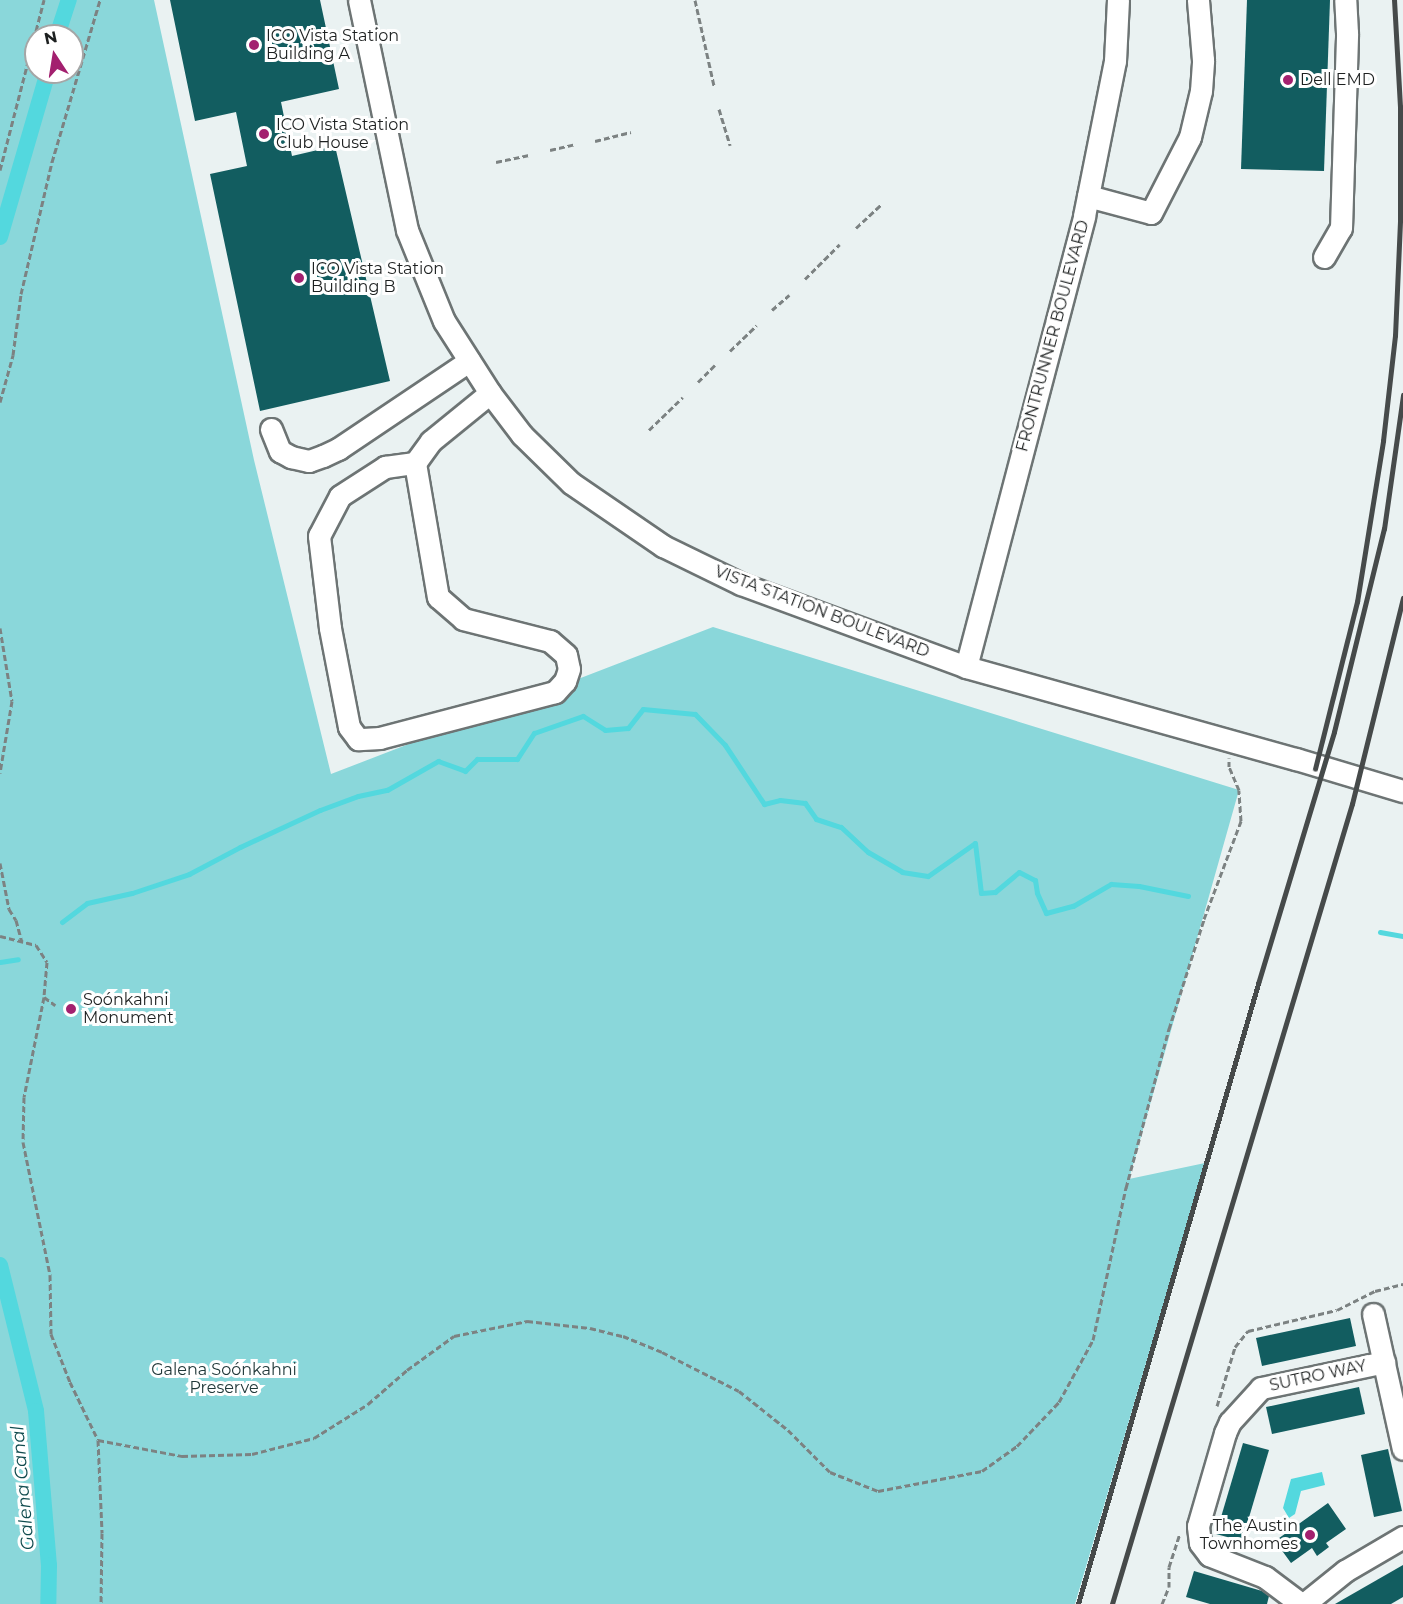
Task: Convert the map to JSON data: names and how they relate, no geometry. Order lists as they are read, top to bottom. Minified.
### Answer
{"streets":{"street":["FRONTRUNNER BOULEVARD","VISTA STATION BOULEVARD","SUTRO WAY"]},"crossings":[["FRONTRUNNER BOULEVARD","VISTA STATION BOULEVARD"]],"water":["Galena Canal"],"parks":["Galena Soónkahni Preserve"],"places":["ICO Vista Station Building A","Dell EMD","ICO Vista Station Club House","ICO Vista Station Building B","Soónkahni Monument","The Austin Townhomes"],"north":"top"}
